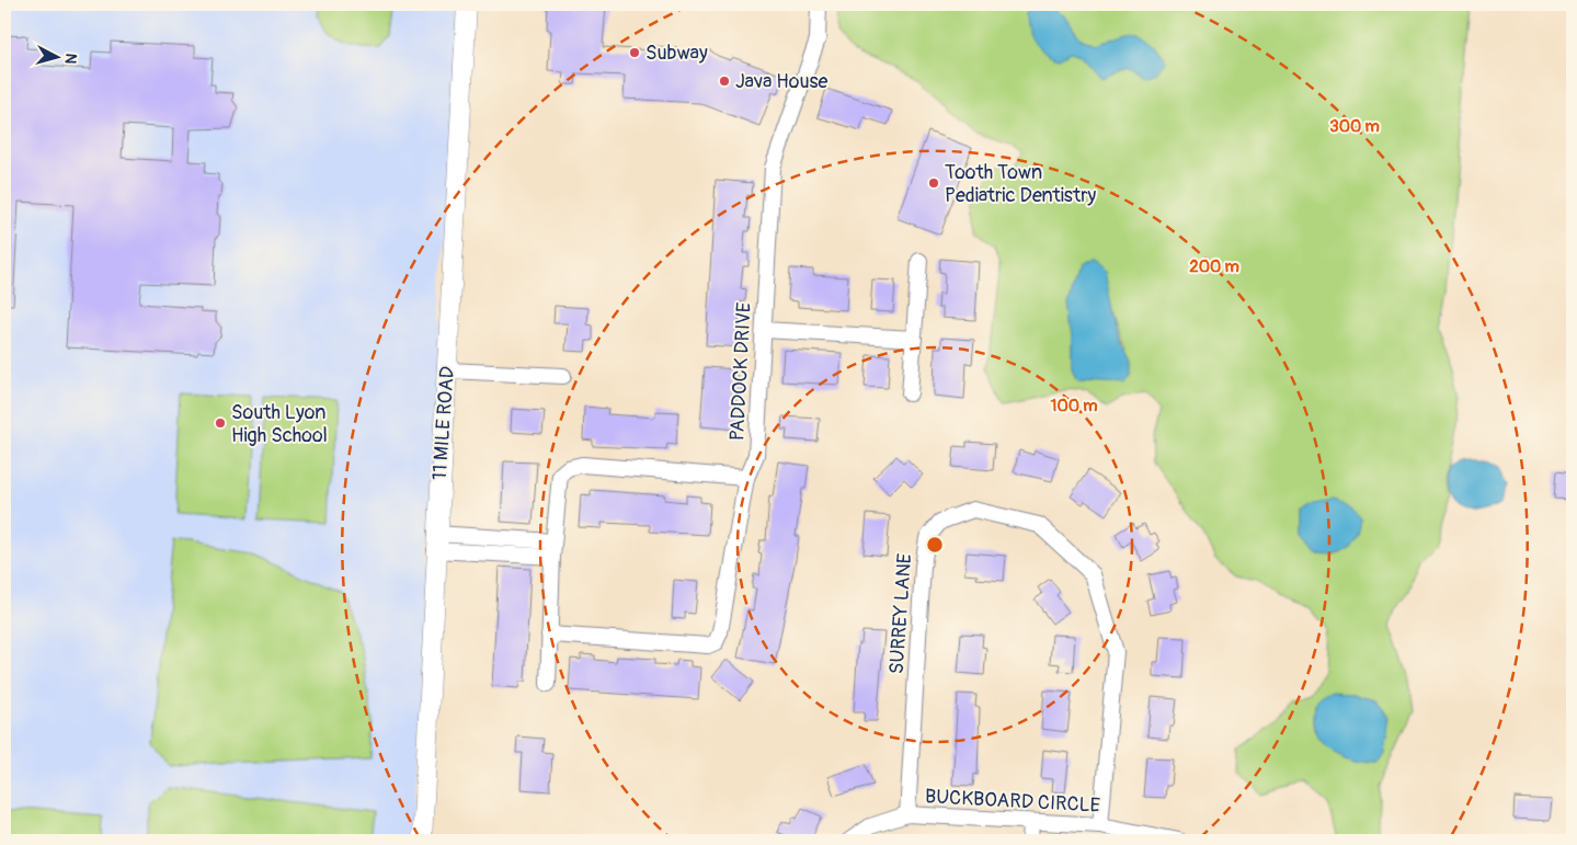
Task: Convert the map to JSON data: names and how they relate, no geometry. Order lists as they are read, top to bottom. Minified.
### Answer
{"streets":{"street":["PADDOCK DRIVE","11 MILE ROAD","SURREY LANE","BUCKBOARD CIRCLE"]},"crossings":[["SURREY LANE","BUCKBOARD CIRCLE"]],"places":["Subway","Java House","Tooth Town Pediatric Dentistry","South Lyon High School"],"north":"right","rings":["300 m","200 m","100 m"]}
